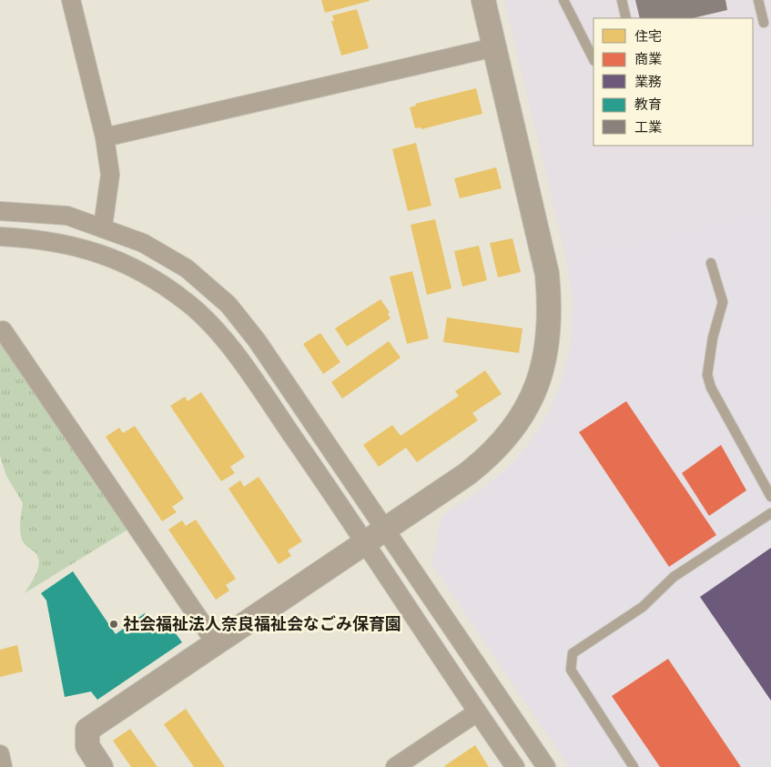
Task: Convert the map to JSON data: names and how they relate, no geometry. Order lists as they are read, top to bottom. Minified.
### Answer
{"places":["社会福祉法人奈良福祉会なごみ保育園"],"legend":["住宅","商業","業務","教育","工業"]}
